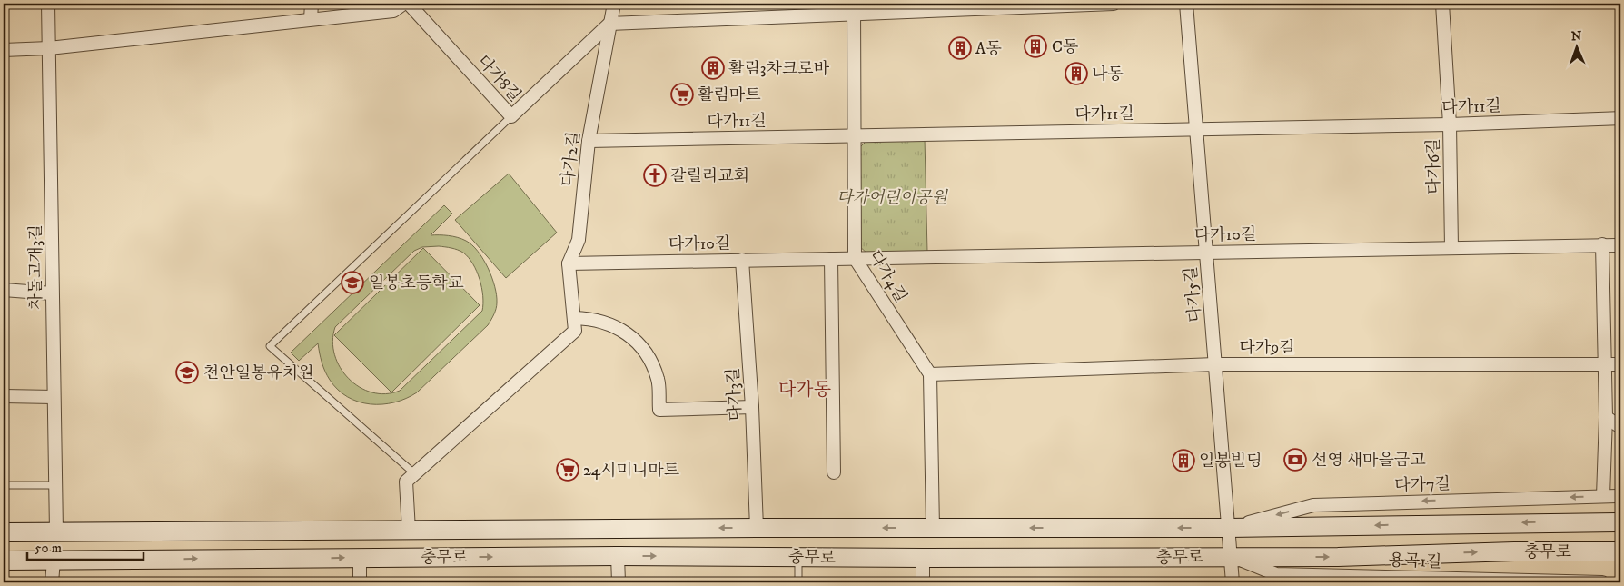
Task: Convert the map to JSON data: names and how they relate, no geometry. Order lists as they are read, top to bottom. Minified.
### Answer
{"streets":{"main road":["충무로"],"street":["다가8길","다가11길","다가2길","다가6길","다가10길","차돌고개3길","다가4길","다가5길","다가9길","다가3길","다가7길","용곡1길"]},"crossings":[["다가8길","다가2길"],["다가11길","다가2길"],["다가11길","다가6길"],["다가11길","다가4길"],["다가11길","다가5길"],["다가2길","다가10길"],["다가2길","충무로"],["다가6길","다가10길"],["다가10길","다가4길"],["다가10길","다가5길"],["다가10길","다가3길"],["차돌고개3길","충무로"],["다가4길","다가9길"],["다가5길","다가9길"],["다가5길","다가7길"],["다가5길","충무로"],["다가5길","용곡1길"],["다가3길","충무로"],["다가7길","충무로"],["충무로","용곡1길"]],"one_way":["다가7길"],"districts":["다가동"],"parks":["다가어린이공원"],"places":{"building":["C동","A동","활림3차크로바","나동","일봉빌딩"],"supermarket":["활림마트","24시미니마트"],"church":["갈릴리교회"],"school or university":["일봉초등학교","천안일봉유치원"],"bank":["선영 새마을금고"]},"scale_bar":"50 m","north":"top"}
